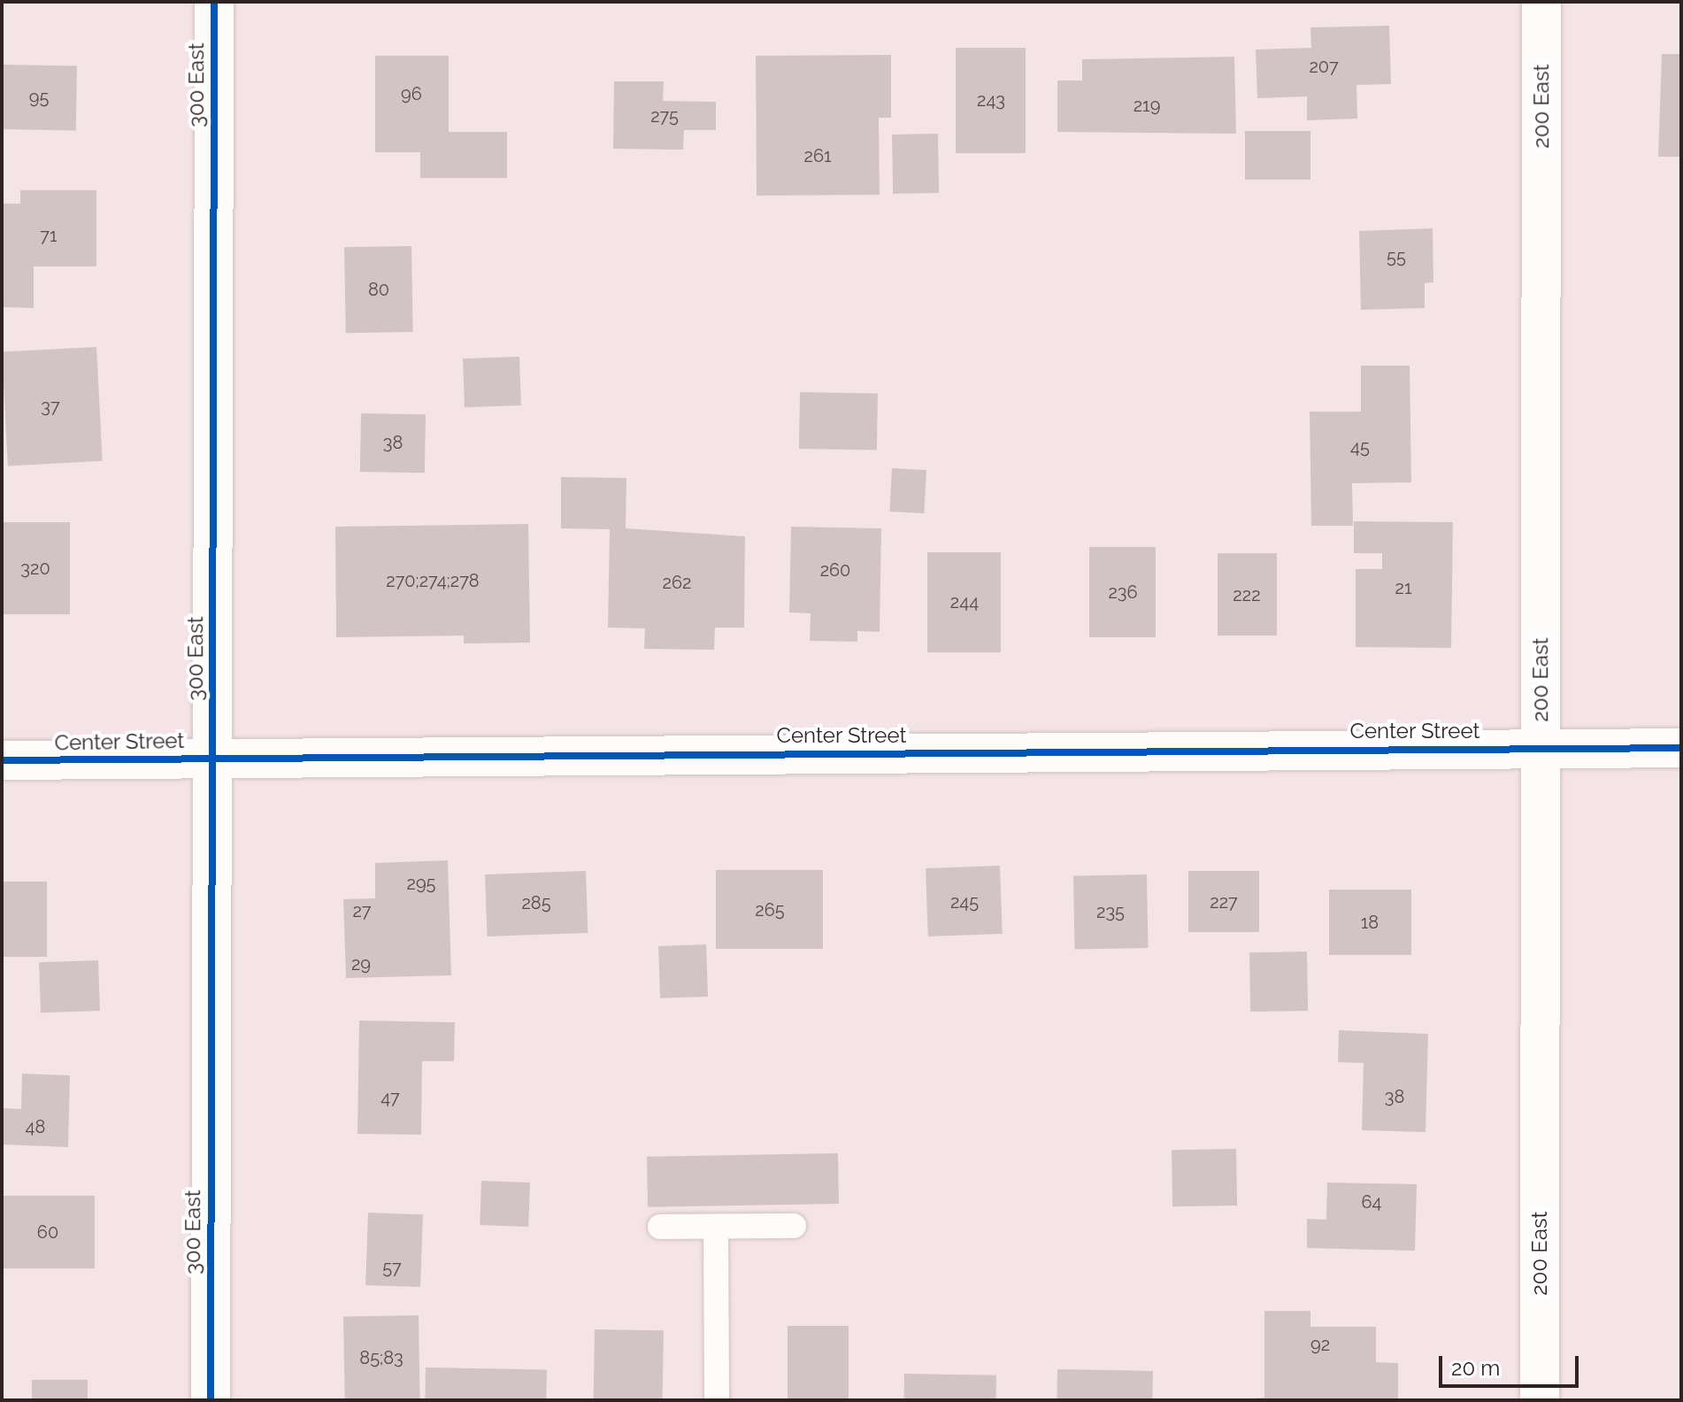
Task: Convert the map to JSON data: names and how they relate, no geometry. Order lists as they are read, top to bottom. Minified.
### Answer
{"streets":{"street":["300 East","200 East","Center Street"]},"crossings":[["300 East","Center Street"],["200 East","Center Street"]],"house_numbers":["207","96","95","243","219","275","261","71","55","80","37","38","45","320","260","270;274;278","262","21","236","222","244","295","245","227","285","265","27","235","18","29","38","47","48","64","60","57","92","85;83"],"scale_bar":"20 m"}
